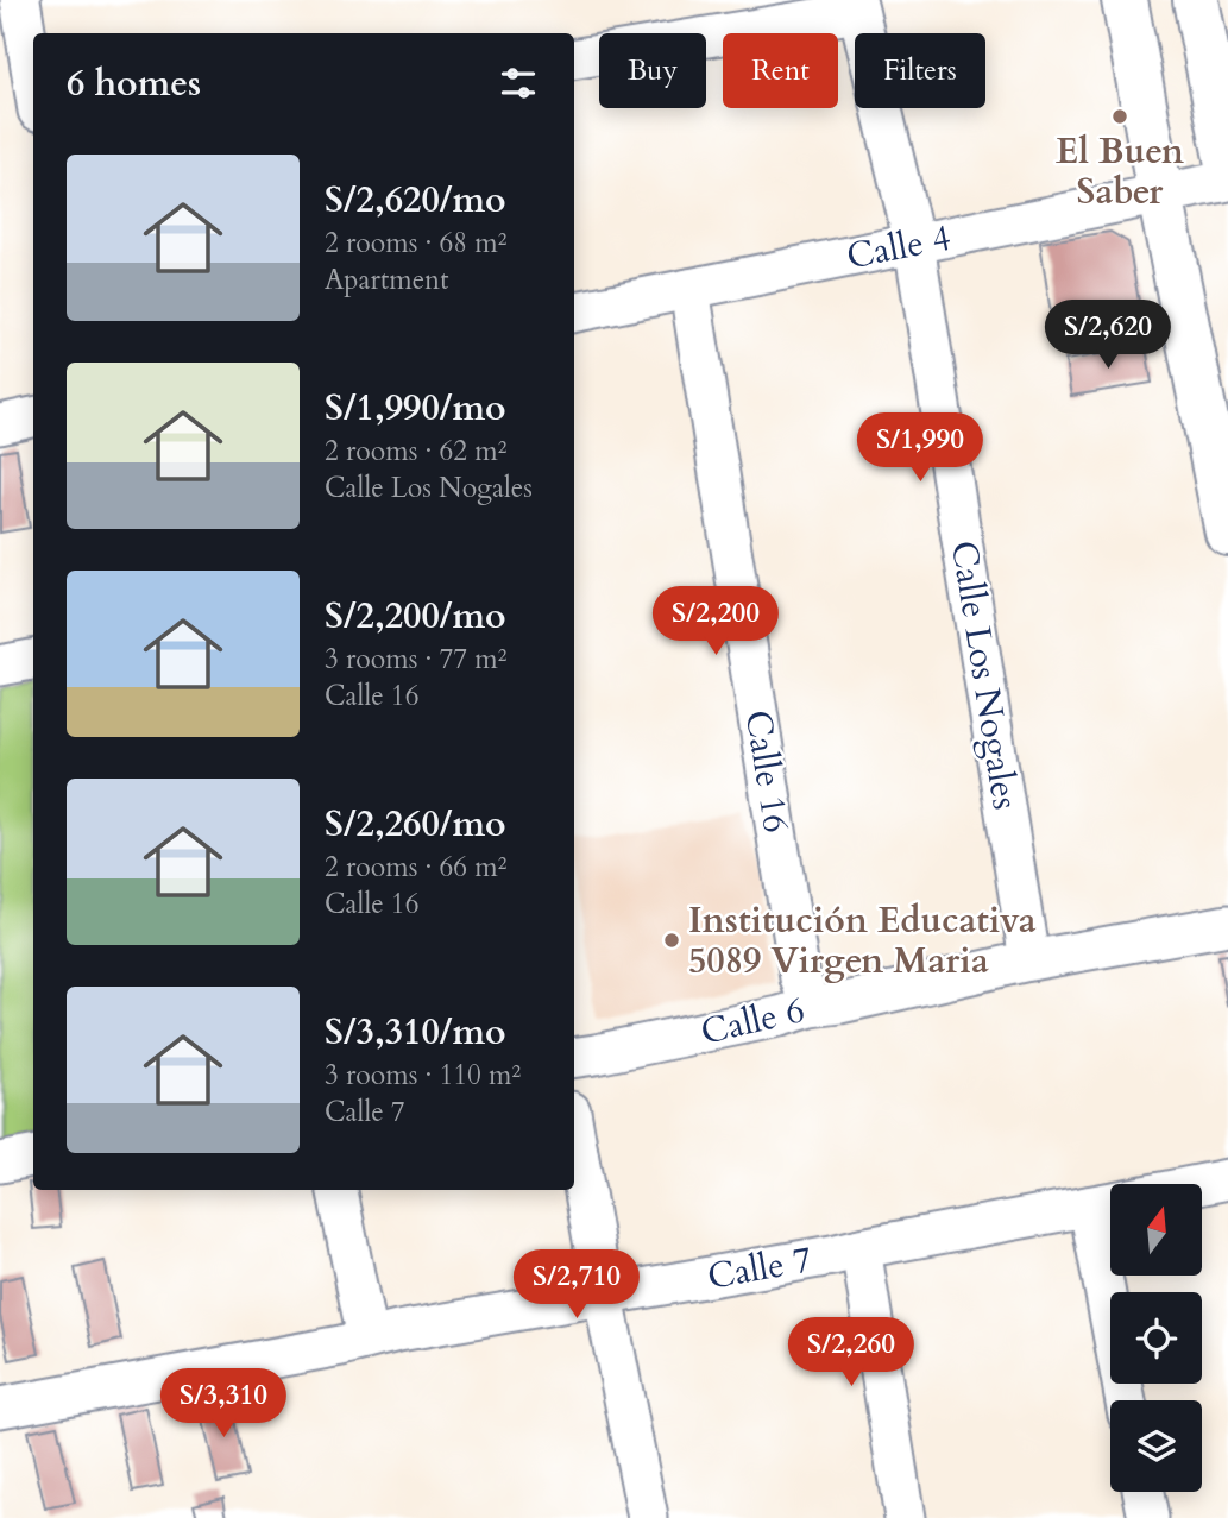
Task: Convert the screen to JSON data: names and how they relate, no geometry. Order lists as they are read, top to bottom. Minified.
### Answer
{"streets":{"street":["Calle 4","Calle Los Nogales","Calle 16","Calle 6","Calle 7"]},"crossings":[["Calle 4","Calle Los Nogales"],["Calle 4","Calle 16"],["Calle Los Nogales","Calle 6"],["Calle 16","Calle 6"]],"places":["El Buen Saber","Institución Educativa 5089 Virgen Maria"],"north":"top","page":{"chip":["Buy","Rent","Filters"],"heading":"6 homes","list":[{"name":"S/2,620/mo","note":"2 rooms · 68 m² · Apartment"},{"name":"S/1,990/mo","note":"2 rooms · 62 m² · Calle Los Nogales"},{"name":"S/2,200/mo","note":"3 rooms · 77 m² · Calle 16"},{"name":"S/2,260/mo","note":"2 rooms · 66 m² · Calle 16"},{"name":"S/3,310/mo","note":"3 rooms · 110 m² · Calle 7"}],"price":["S/2,620","S/1,990","S/2,200","S/2,710","S/2,260","S/3,310"]}}
